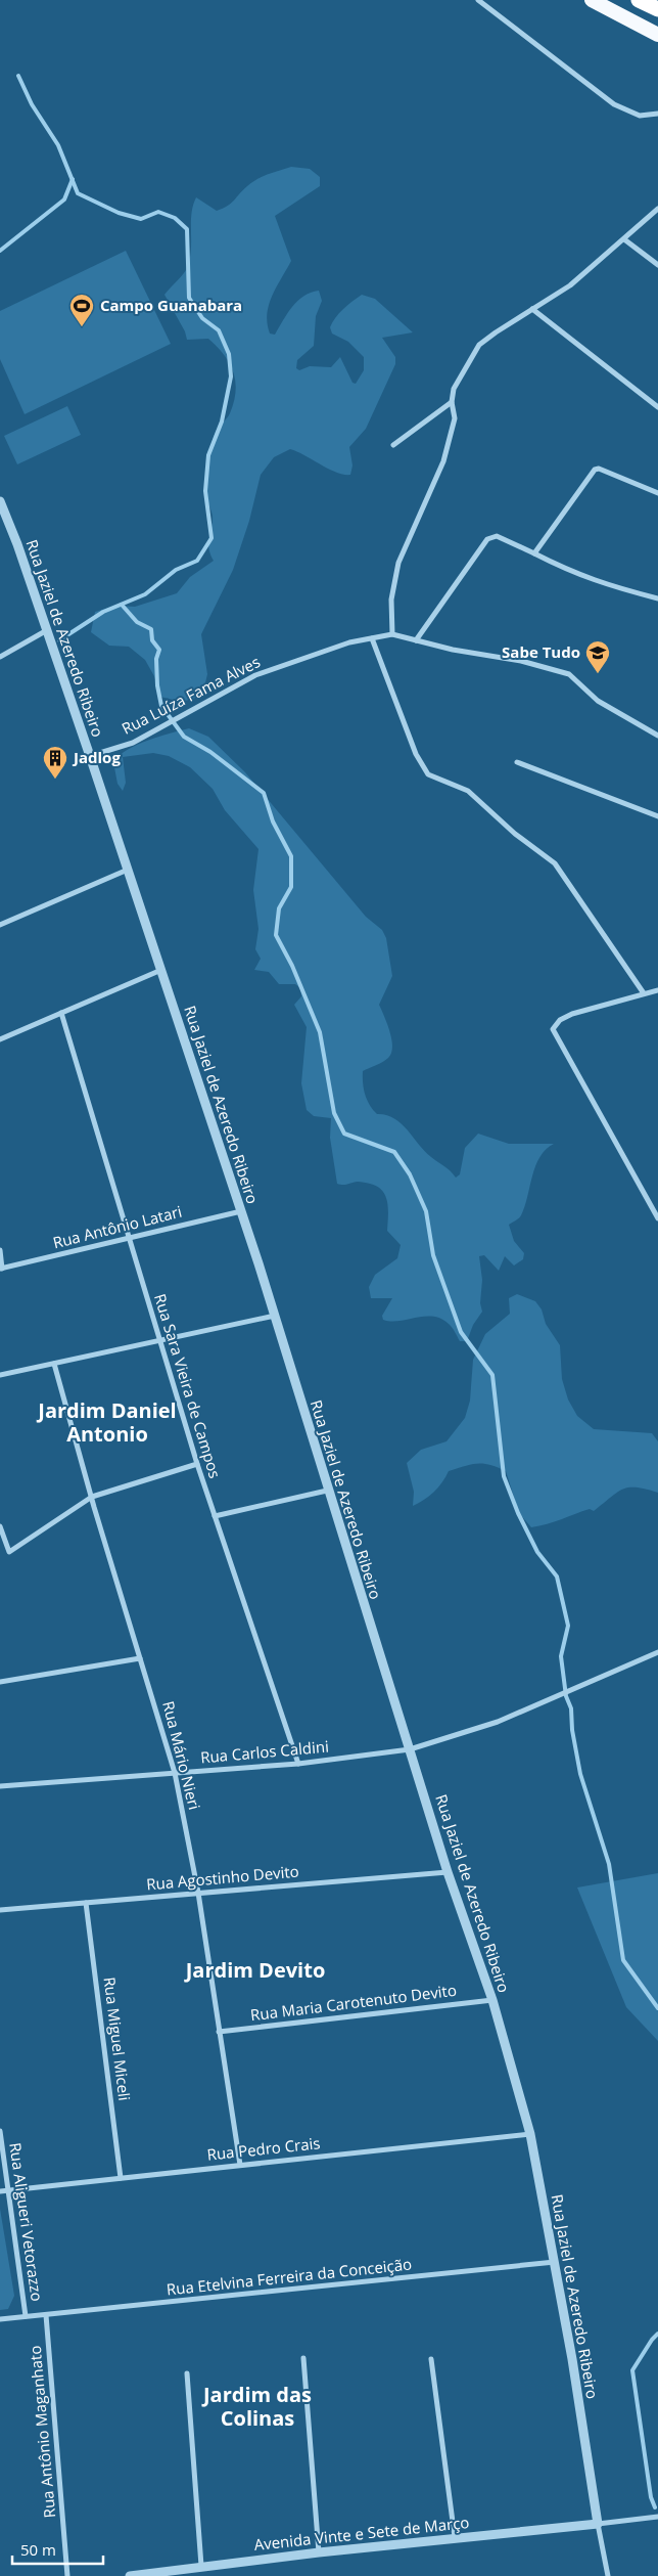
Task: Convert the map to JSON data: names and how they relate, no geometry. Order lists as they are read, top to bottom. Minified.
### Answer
{"streets":{"street":["Rua Jaziel de Azeredo Ribeiro","Rua Luíza Fama Alves","Rua Antônio Latari","Rua Sara Vieira de Campos","Rua Carlos Caldini","Rua Mário Nieri","Rua Agostinho Devito","Rua Maria Carotenuto Devito","Rua Miguel Miceli","Rua Pedro Crais","Rua Aligueri Vetorazzo","Rua Etelvina Ferreira da Conceição","Rua Antônio Maganhato","Avenida Vinte e Sete de Março"]},"crossings":[["Rua Jaziel de Azeredo Ribeiro","Rua Luíza Fama Alves"],["Rua Jaziel de Azeredo Ribeiro","Rua Antônio Latari"],["Rua Jaziel de Azeredo Ribeiro","Rua Carlos Caldini"],["Rua Jaziel de Azeredo Ribeiro","Rua Agostinho Devito"],["Rua Jaziel de Azeredo Ribeiro","Rua Maria Carotenuto Devito"],["Rua Jaziel de Azeredo Ribeiro","Rua Pedro Crais"],["Rua Jaziel de Azeredo Ribeiro","Rua Etelvina Ferreira da Conceição"],["Rua Jaziel de Azeredo Ribeiro","Avenida Vinte e Sete de Março"],["Rua Antônio Latari","Rua Sara Vieira de Campos"],["Rua Sara Vieira de Campos","Rua Carlos Caldini"],["Rua Carlos Caldini","Rua Mário Nieri"],["Rua Mário Nieri","Rua Agostinho Devito"],["Rua Mário Nieri","Rua Maria Carotenuto Devito"],["Rua Mário Nieri","Rua Pedro Crais"],["Rua Agostinho Devito","Rua Miguel Miceli"],["Rua Miguel Miceli","Rua Pedro Crais"],["Rua Pedro Crais","Rua Aligueri Vetorazzo"],["Rua Aligueri Vetorazzo","Rua Etelvina Ferreira da Conceição"],["Rua Etelvina Ferreira da Conceição","Rua Antônio Maganhato"]],"districts":["Jardim Daniel Antonio","Jardim Devito","Jardim das Colinas"],"places":{"sports":["Campo Guanabara"],"school or university":["Sabe Tudo"],"building":["Jadlog"]},"scale_bar":"50 m"}
